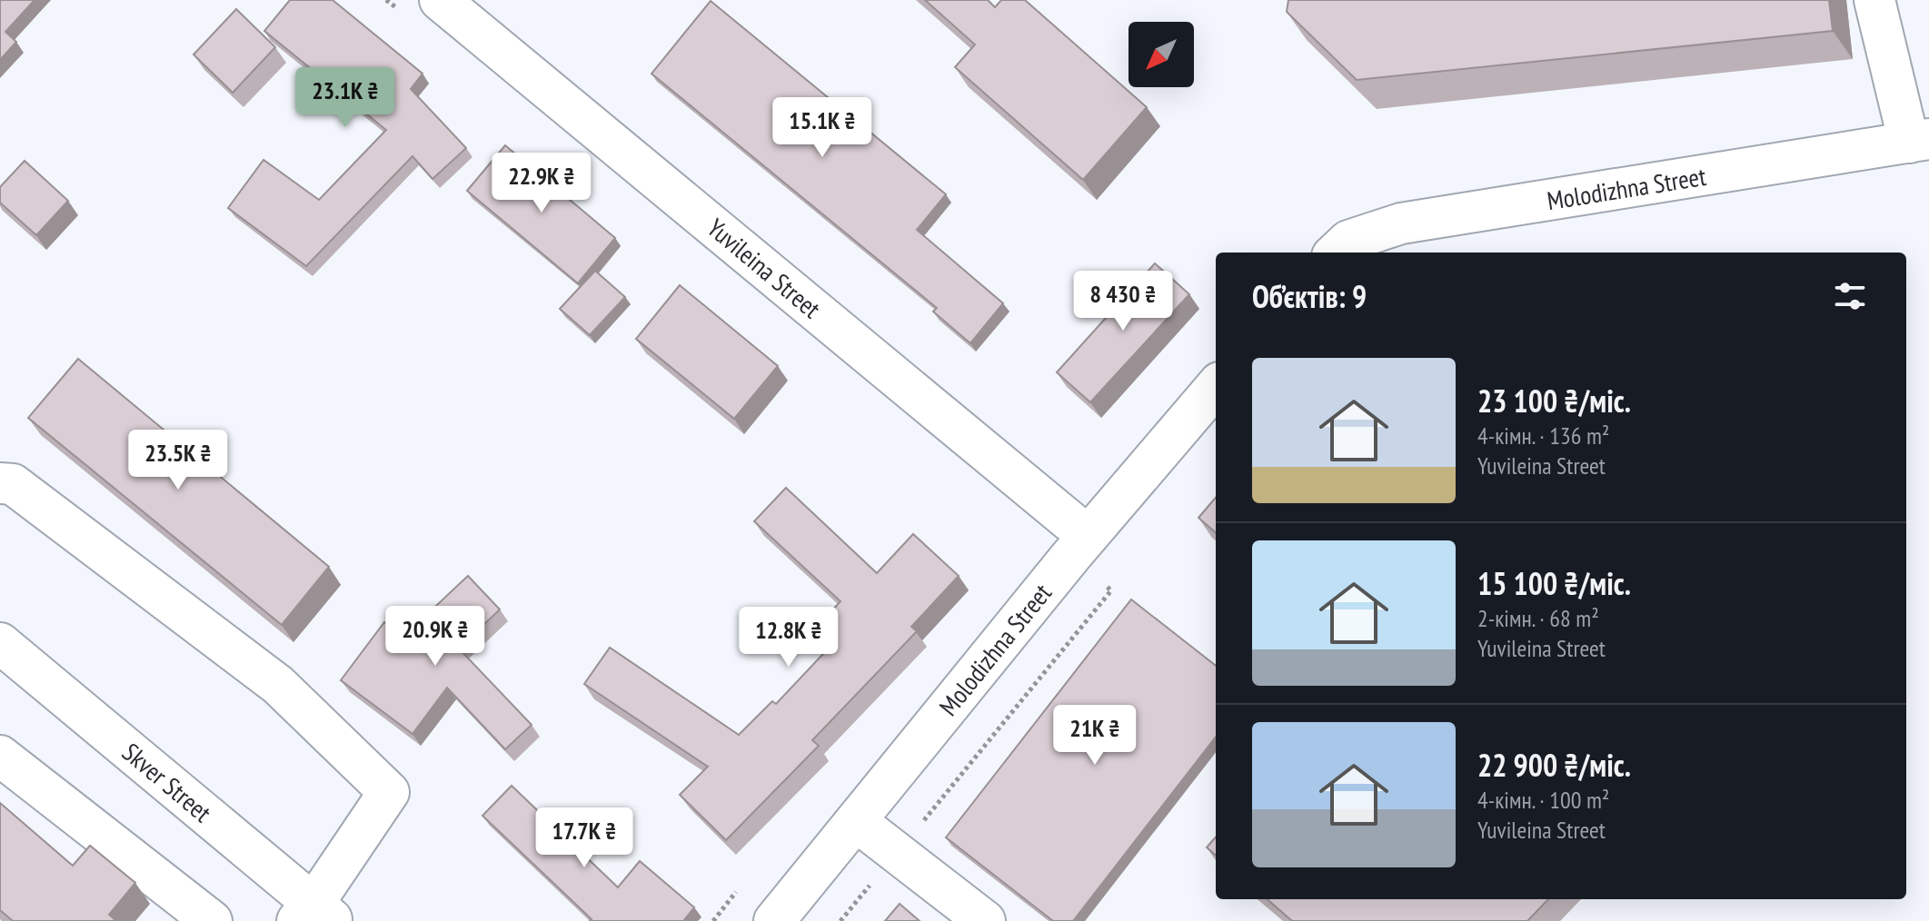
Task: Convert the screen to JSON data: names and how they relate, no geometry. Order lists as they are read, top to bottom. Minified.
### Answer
{"streets":{"street":["Molodizhna Street","Yuvileina Street","Skver Street"]},"crossings":[["Molodizhna Street","Yuvileina Street"]],"north":"bottom left","page":{"price":["23.1K ₴","15.1K ₴","22.9K ₴","8 430 ₴","23.5K ₴","20.9K ₴","12.8K ₴","21K ₴","17.7K ₴"],"heading":"Об’єктів: 9","list":[{"name":"23 100 ₴/міс.","note":"4-кімн. · 136 m² · Yuvileina Street"},{"name":"15 100 ₴/міс.","note":"2-кімн. · 68 m² · Yuvileina Street"},{"name":"22 900 ₴/міс.","note":"4-кімн. · 100 m² · Yuvileina Street"}]}}
